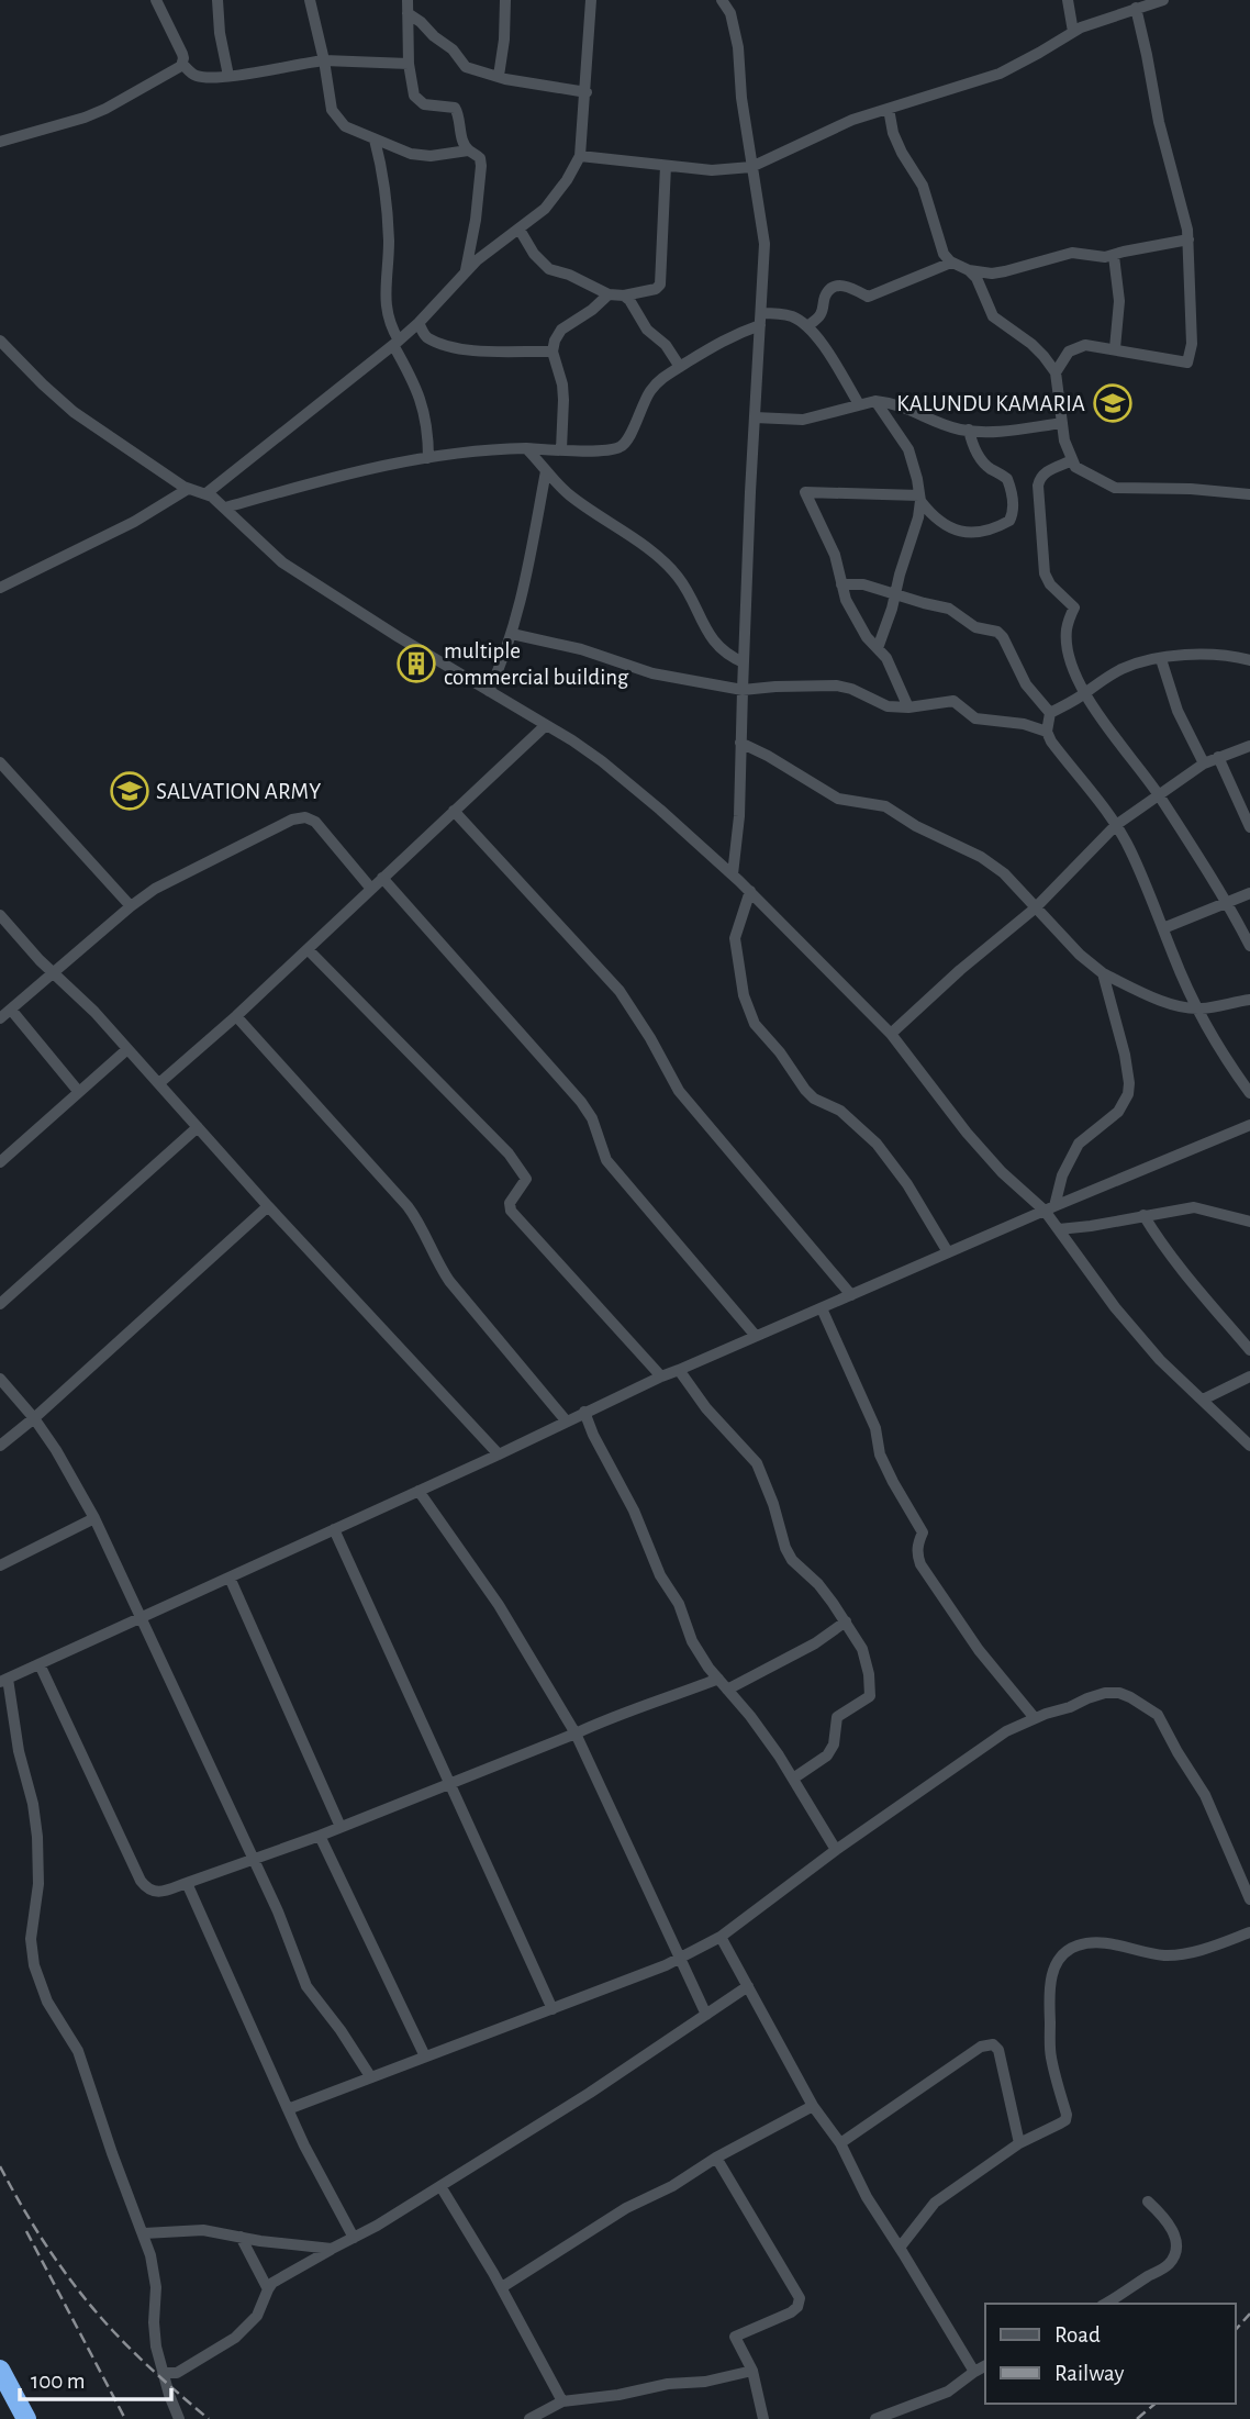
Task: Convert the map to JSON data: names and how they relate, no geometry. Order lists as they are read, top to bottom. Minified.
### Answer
{"places":{"school or university":["KALUNDU KAMARIA","SALVATION ARMY"],"building":["multiple commercial building"]},"legend":["Road","Railway"],"scale_bar":"100 m"}
